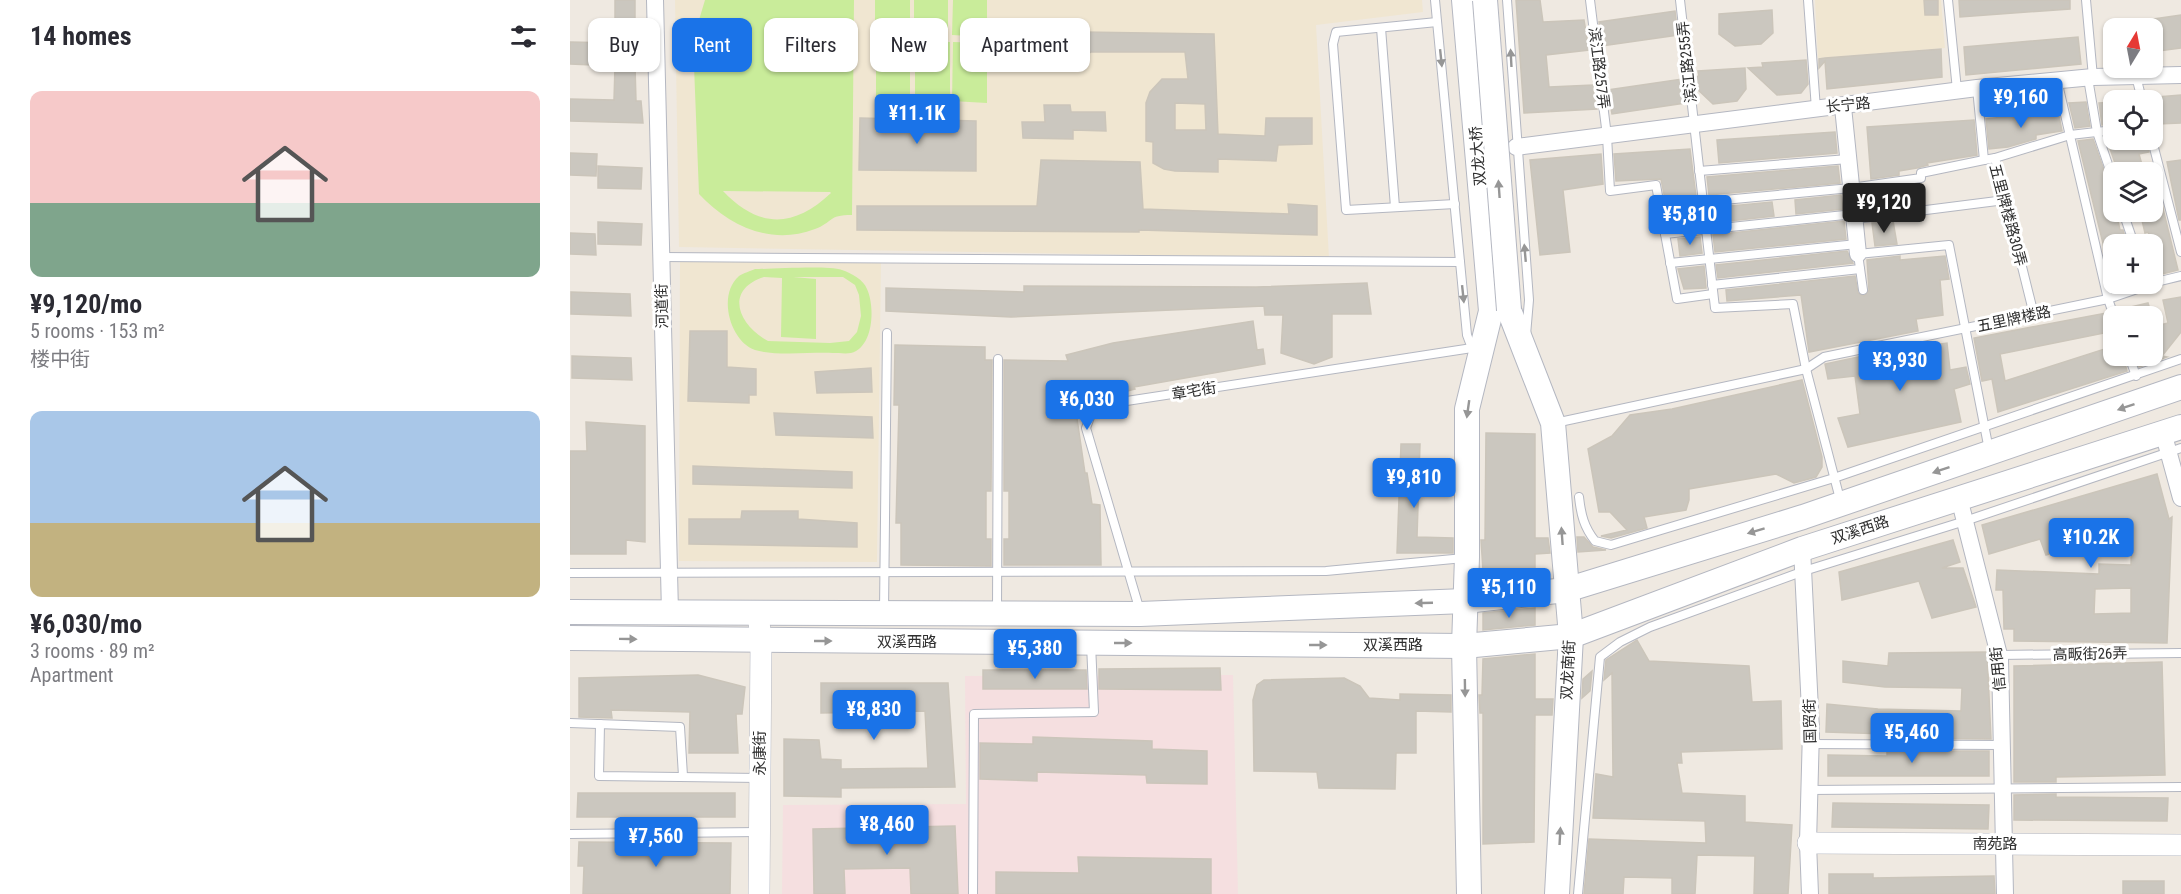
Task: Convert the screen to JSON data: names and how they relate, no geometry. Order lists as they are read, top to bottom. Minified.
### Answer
{"streets":{"main road":["双龙大桥","双溪西路","双龙南街"],"street":["长宁路","河道街","信用街","国贸街","永康街","南苑路"],"lane":["滨江路255弄","滨江路257弄","五里牌楼路30弄","五里牌楼路","章宅街","高畈街26弄"]},"crossings":[["滨江路255弄","长宁路"],["滨江路257弄","长宁路"],["长宁路","五里牌楼路30弄"],["双龙大桥","双龙南街"],["五里牌楼路30弄","五里牌楼路"],["河道街","双溪西路"],["五里牌楼路","双龙南街"],["章宅街","双溪西路"],["双溪西路","信用街"],["双溪西路","双龙南街"],["双溪西路","国贸街"],["双溪西路","永康街"],["高畈街26弄","信用街"],["信用街","南苑路"],["国贸街","南苑路"]],"north":"top","page":{"heading":"14 homes","map_buttons":["+","−"],"chip":["Buy","Rent","Filters","New","Apartment"],"list":[{"name":"¥9,120/mo","note":"5 rooms · 153 m² · 楼中街"},{"name":"¥6,030/mo","note":"3 rooms · 89 m² · Apartment"}],"price":["¥9,160","¥11.1K","¥9,120","¥5,810","¥3,930","¥6,030","¥9,810","¥10.2K","¥5,110","¥5,380","¥8,830","¥5,460","¥8,460","¥7,560"]}}
